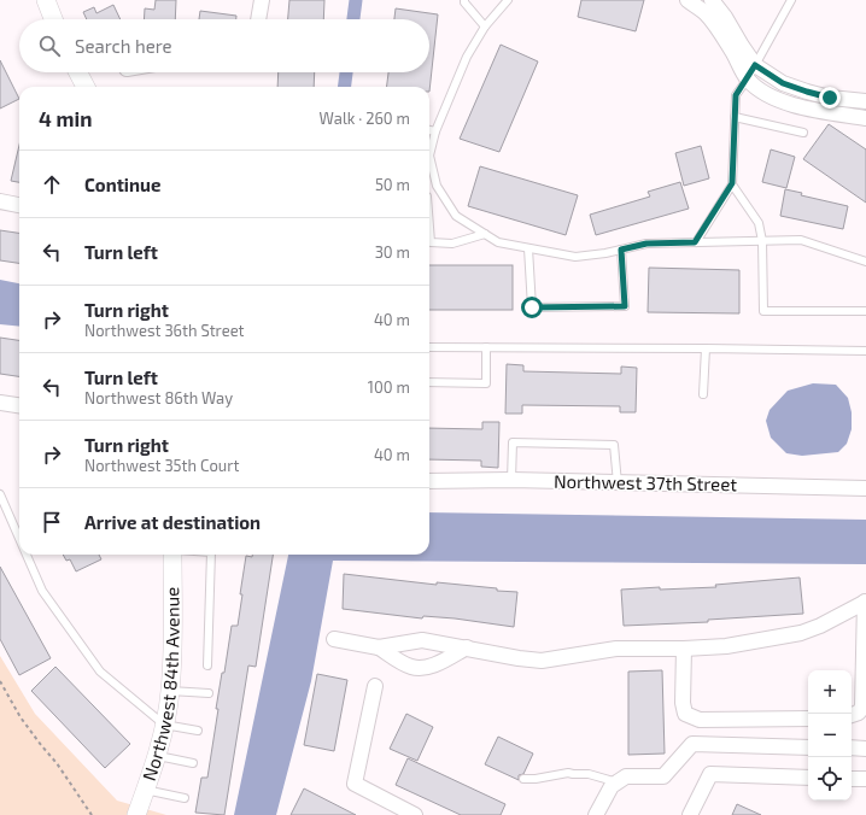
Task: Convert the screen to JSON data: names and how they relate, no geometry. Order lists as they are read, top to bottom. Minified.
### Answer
{"streets":{"street":["Northwest 37th Street","Northwest 84th Avenue"]},"page":{"search":"Search here","heading":["4 min","Walk · 260 m"],"list":[["Continue","50 m"],["Turn left","30 m"],["Turn right","Northwest 36th Street","40 m"],["Turn left","Northwest 86th Way","100 m"],["Turn right","Northwest 35th Court","40 m"],"Arrive at destination"],"map_buttons":["+","−"]}}
